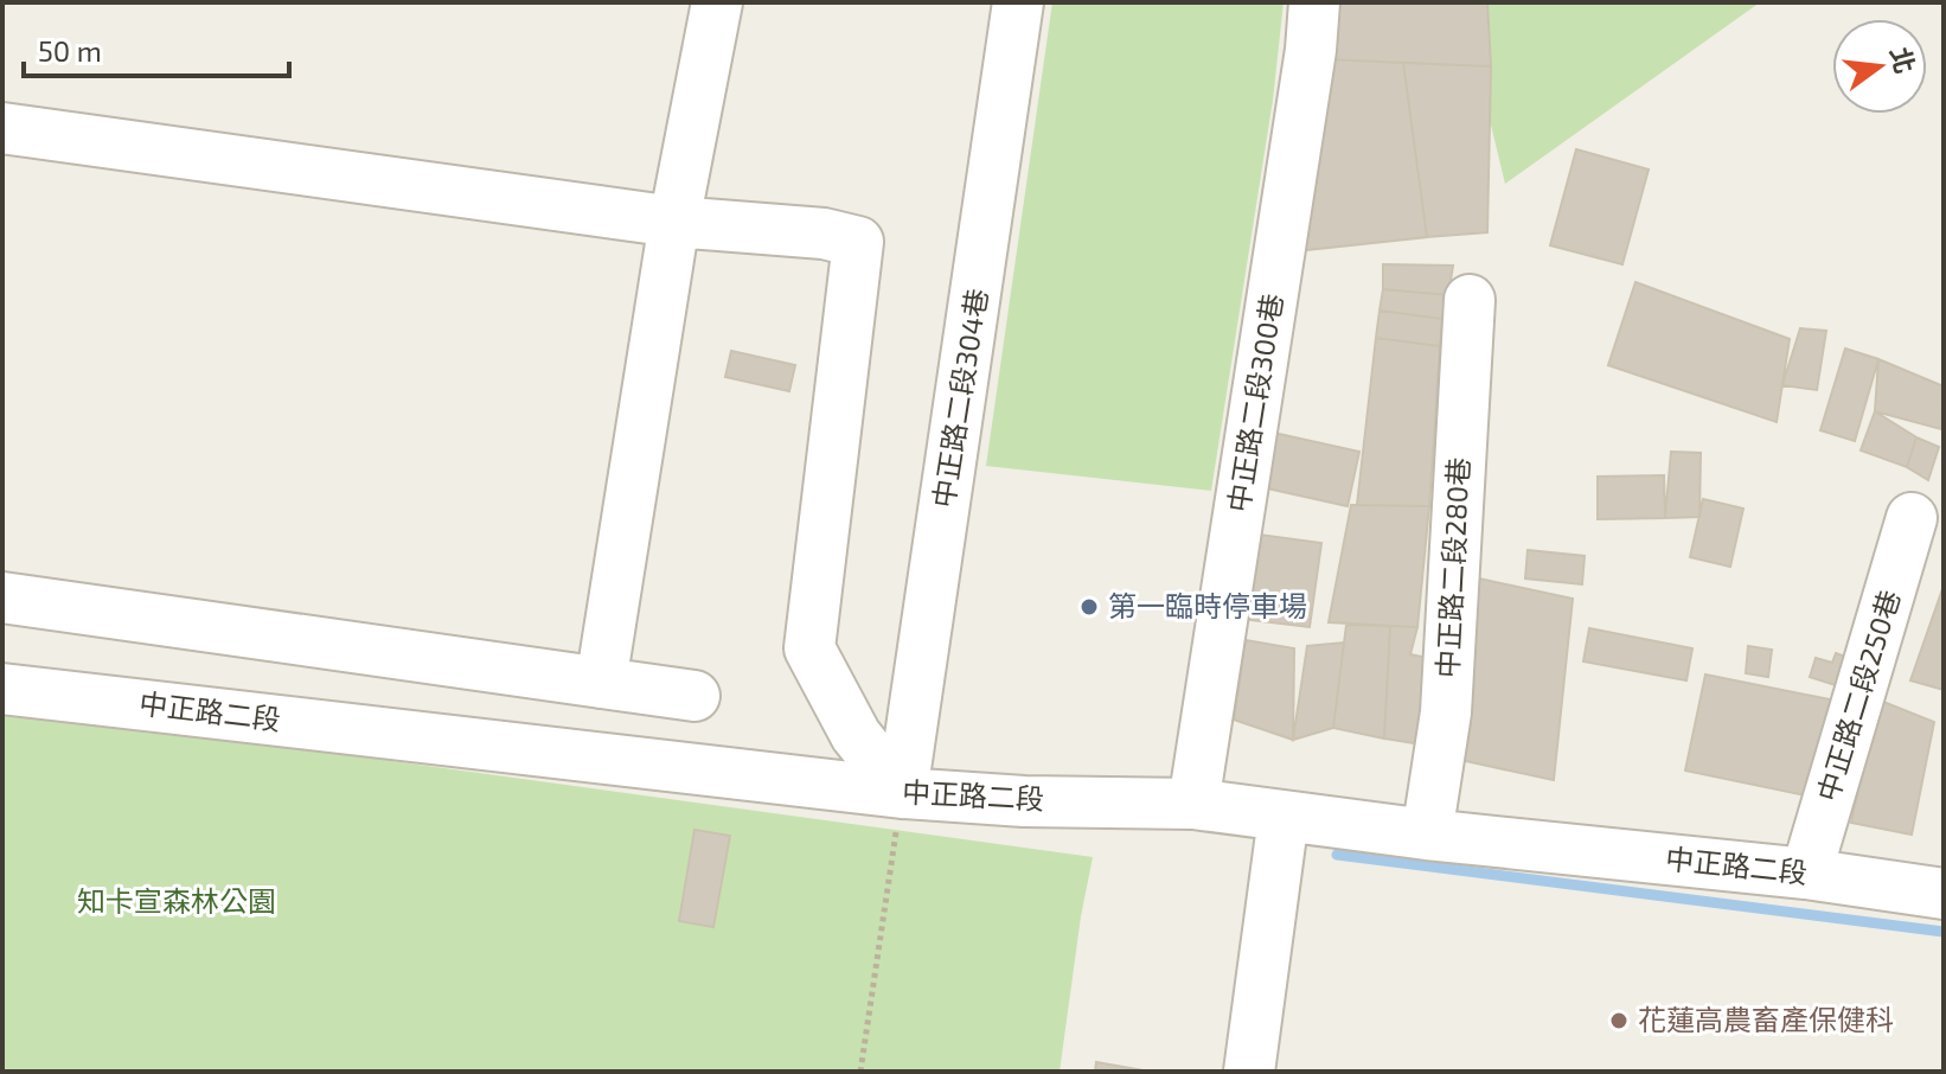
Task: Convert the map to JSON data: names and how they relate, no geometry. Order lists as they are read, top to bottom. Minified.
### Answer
{"streets":{"street":["中正路二段304巷","中正路二段300巷","中正路二段280巷","中正路二段250巷","中正路二段"]},"crossings":[["中正路二段304巷","中正路二段"],["中正路二段300巷","中正路二段"],["中正路二段280巷","中正路二段"],["中正路二段250巷","中正路二段"]],"parks":["知卡宣森林公園"],"places":["第一臨時停車場","花蓮高農畜產保健科"],"scale_bar":"50 m","north":"right"}
